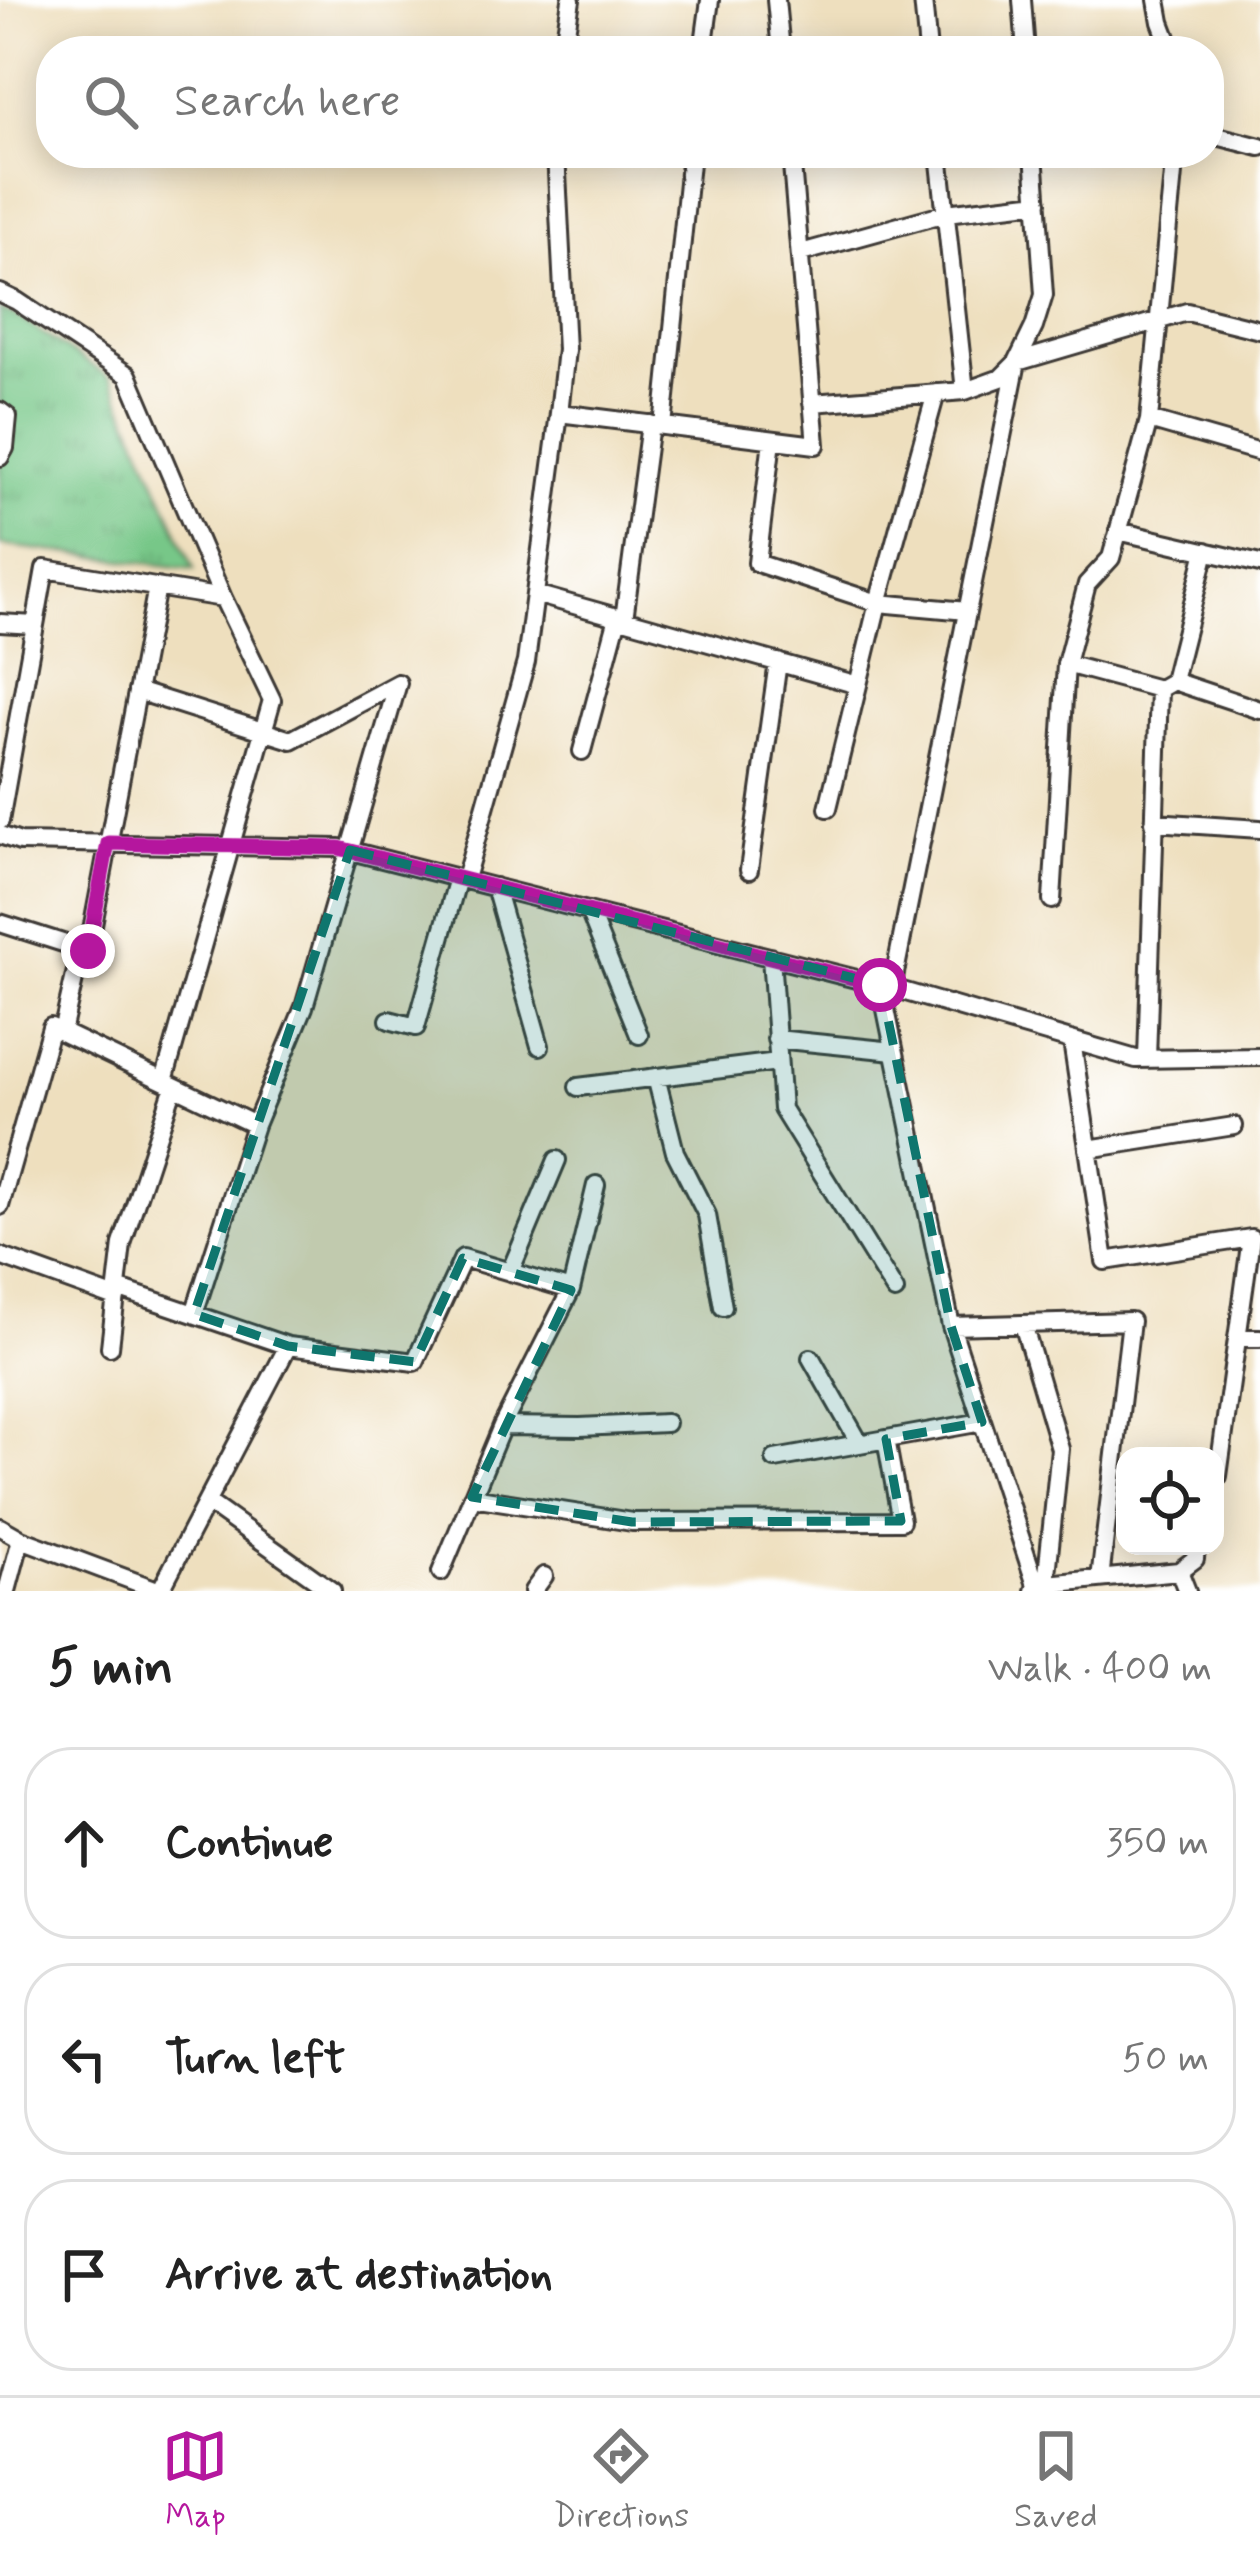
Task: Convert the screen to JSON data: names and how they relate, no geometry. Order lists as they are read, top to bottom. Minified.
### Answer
{"page":{"search":"Search here","heading":["5 min","Walk · 400 m"],"list":[["Continue","350 m"],["Turn left","50 m"],"Arrive at destination"],"nav":["Map","Directions","Saved"]}}
